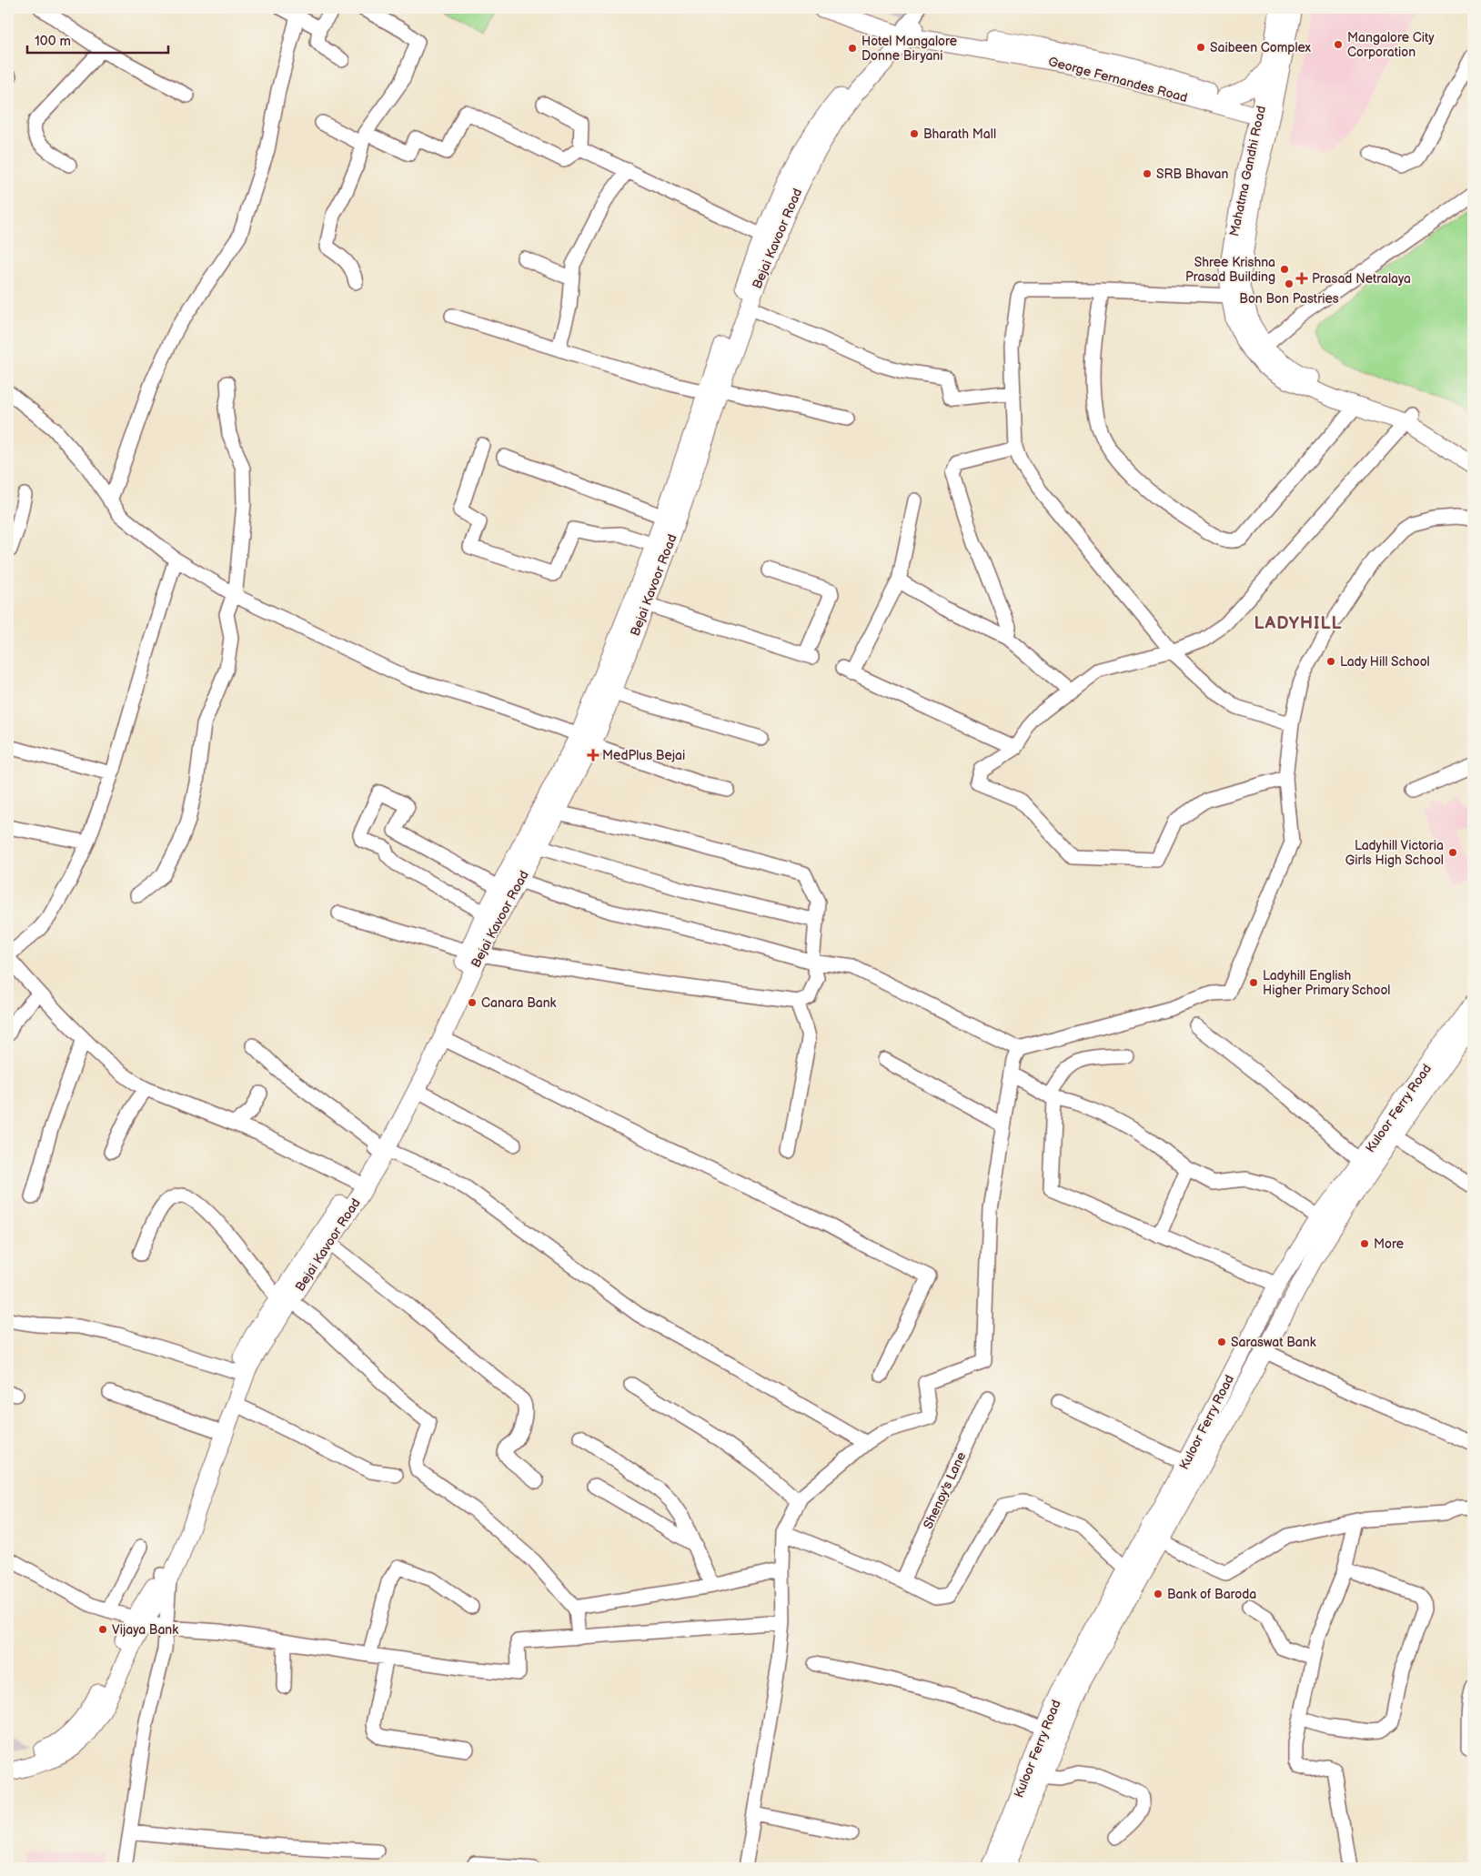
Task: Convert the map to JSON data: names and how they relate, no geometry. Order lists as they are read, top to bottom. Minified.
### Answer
{"streets":{"main road":["George Fernandes Road","Mahatma Gandhi Road","Bejai Kavoor Road","Kuloor Ferry Road"],"street":["Shenoy's Lane"]},"crossings":[["George Fernandes Road","Mahatma Gandhi Road"],["George Fernandes Road","Bejai Kavoor Road"]],"districts":["LADYHILL"],"places":{"other":["Mangalore City Corporation","Saibeen Complex","Hotel Mangalore Donne Biryani","Bharath Mall","SRB Bhavan","Shree Krishna Prasad Building","Bon Bon Pastries","Lady Hill School","Ladyhill Victoria Girls High School","Ladyhill English Higher Primary School","Canara Bank","More","Saraswat Bank","Bank of Baroda","Vijaya Bank"],"health":["Prasad Netralaya","MedPlus Bejai"]},"scale_bar":"100 m"}
